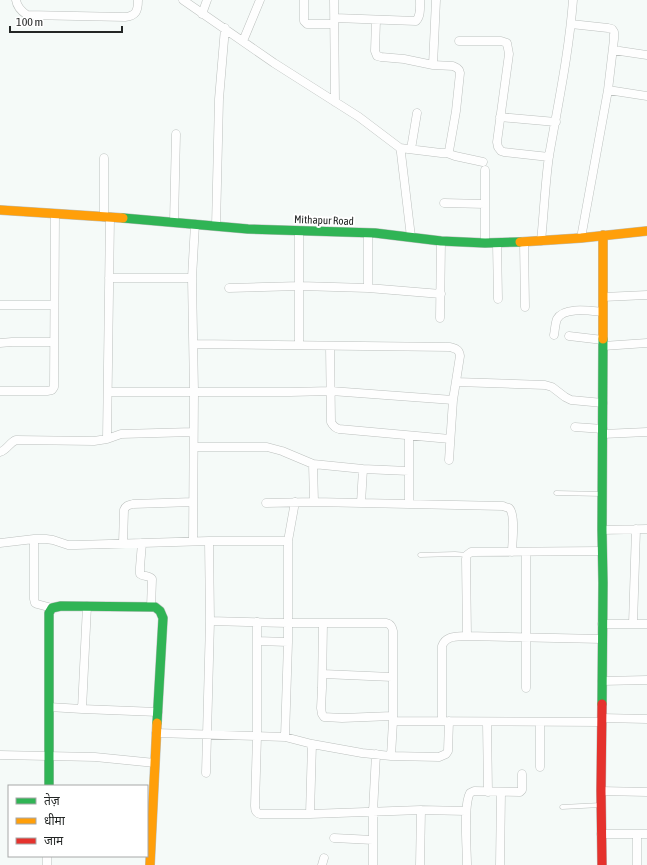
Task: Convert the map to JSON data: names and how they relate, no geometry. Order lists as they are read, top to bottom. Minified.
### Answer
{"streets":{"street":["Mithapur Road"]},"legend":["तेज़","धीमा","जाम"],"scale_bar":"100 m"}
